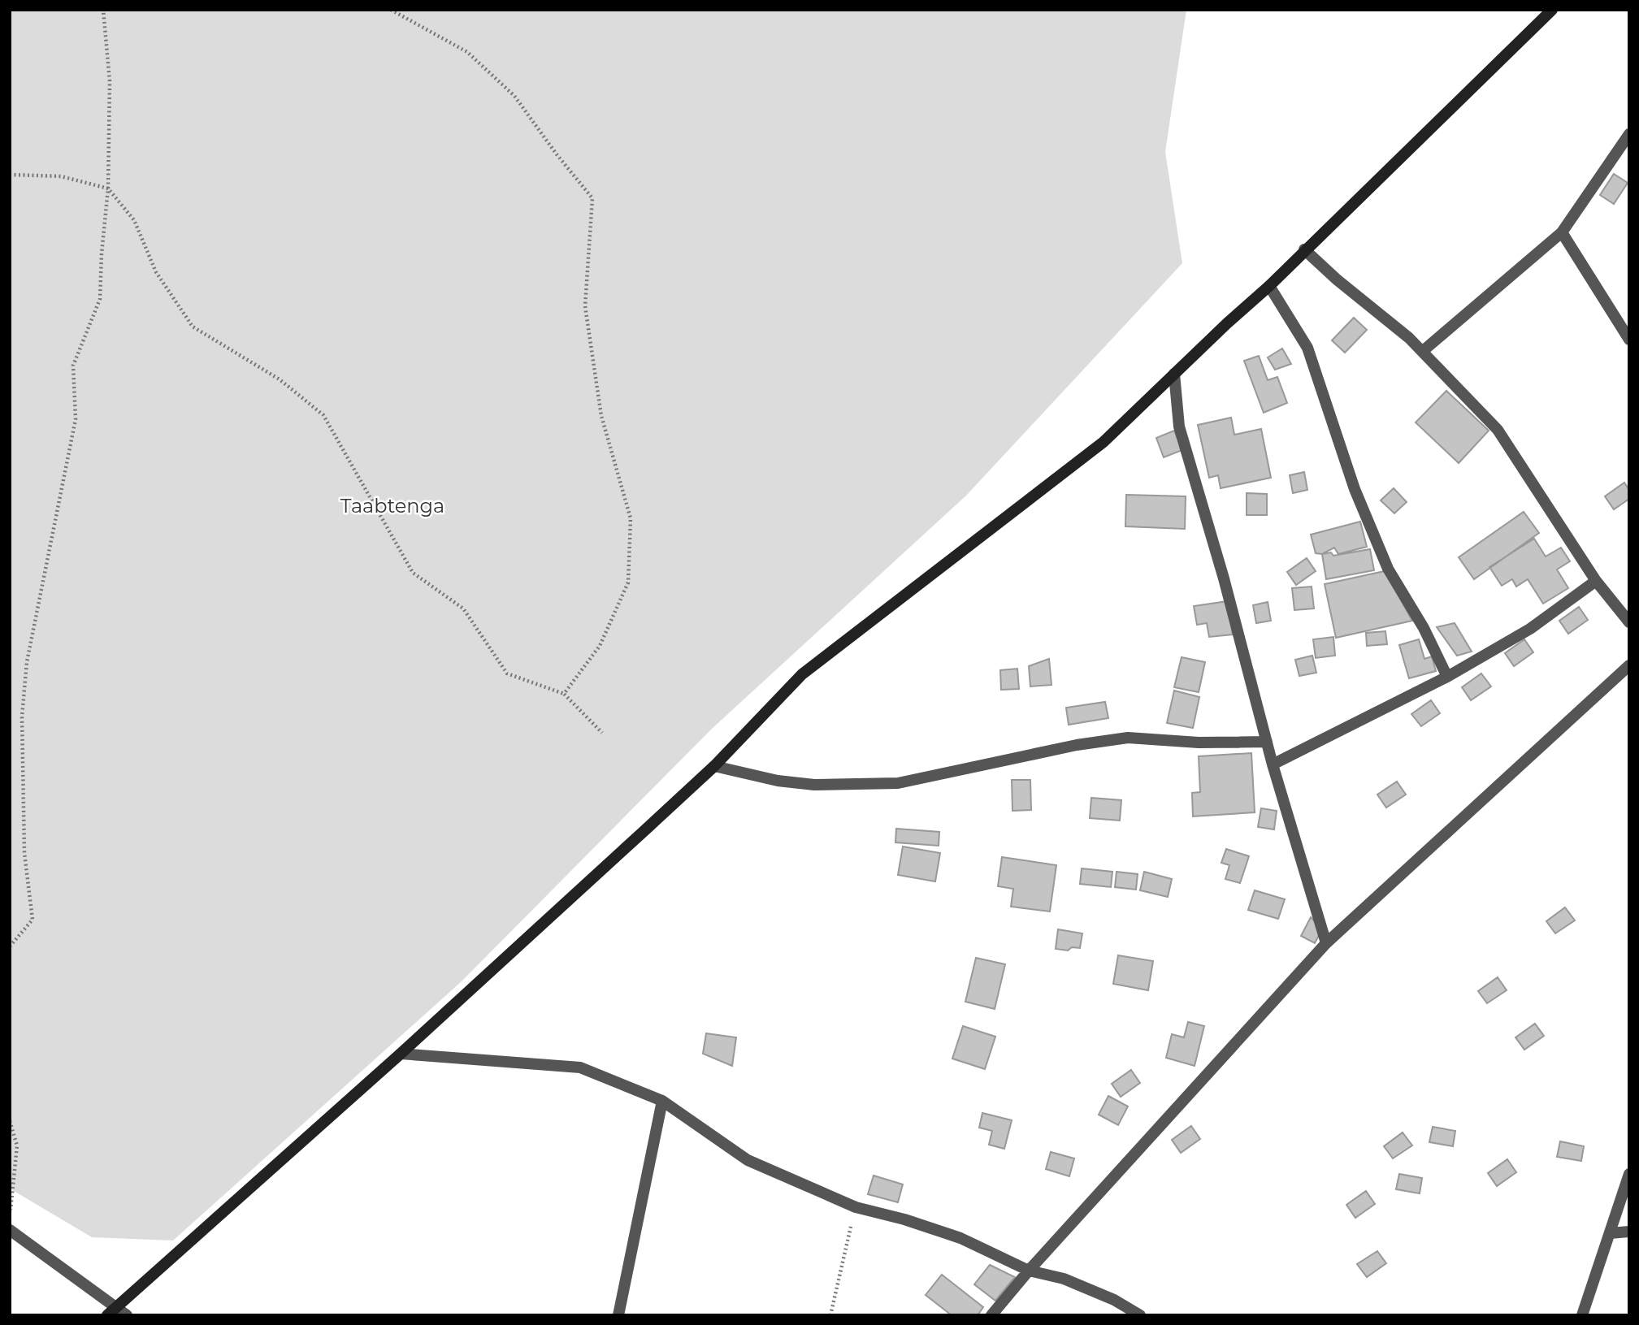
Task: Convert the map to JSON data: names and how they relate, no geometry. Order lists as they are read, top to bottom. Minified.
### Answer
{"parks":["Taabtenga"]}
